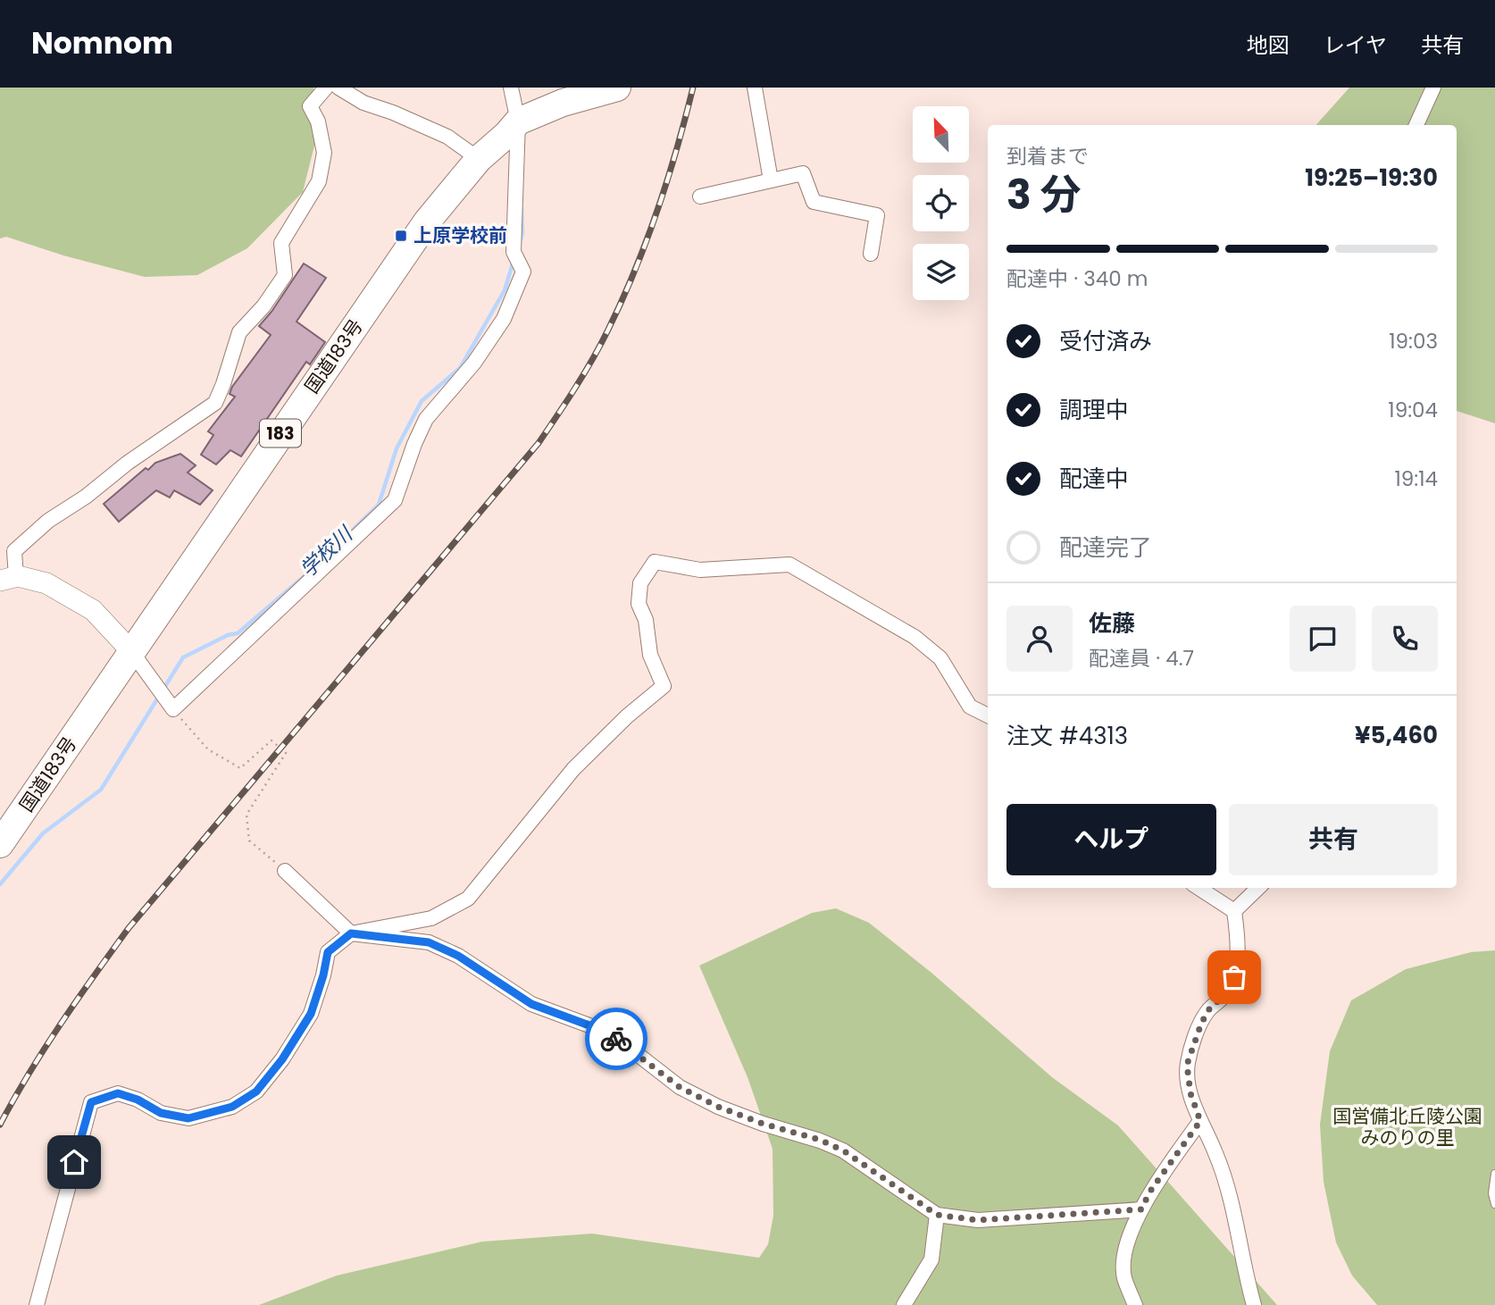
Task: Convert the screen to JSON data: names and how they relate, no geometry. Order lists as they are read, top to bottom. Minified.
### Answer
{"streets":{"highway":["国道183号","183"]},"water":["学校川"],"parks":["国営備北丘陵公園 みのりの里"],"places":{"transit":["上原学校前"]},"north":"top left","page":{"header":"Nomnom","nav":["地図","レイヤ","共有"],"heading":["3 分","到着まで","19:25–19:30"],"panel":["佐藤","配達員 · 4.7","注文 #4313","¥5,460"],"bar":"配達中 · 340 m","list":[["受付済み","19:03"],["調理中","19:04"],["配達中","19:14"],"配達完了"],"buttons":["ヘルプ","共有"]}}
